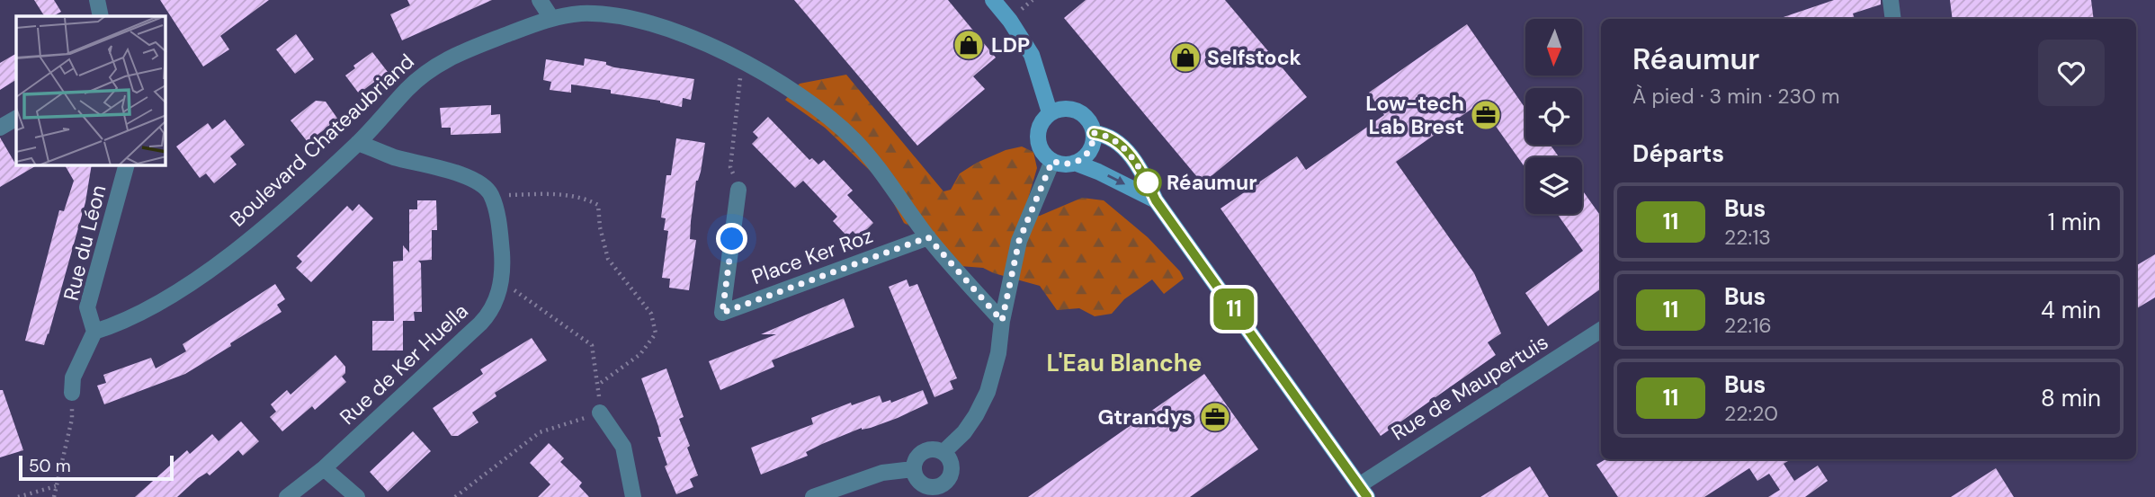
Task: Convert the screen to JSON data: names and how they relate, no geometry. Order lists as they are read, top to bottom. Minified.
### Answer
{"streets":{"street":["Boulevard Chateaubriand","Rue du Léon","Place Ker Roz","Rue de Ker Huella","Rue de Maupertuis"]},"crossings":[["Boulevard Chateaubriand","Rue du Léon"],["Boulevard Chateaubriand","Place Ker Roz"]],"districts":["L'Eau Blanche"],"places":{"shop":["LDP","Selfstock"],"office":["Low-tech Lab Brest","Gtrandys"],"other":["Réaumur"]},"lines":["bus line 11"],"scale_bar":"50 m","north":"bottom","page":{"on_map":"11","heading":[["Réaumur","À pied · 3 min · 230 m"],"Départs"],"list":[{"mark":"11","name":"Bus","note":"22:13","value":"1 min"},{"mark":"11","name":"Bus","note":"22:16","value":"4 min"},{"mark":"11","name":"Bus","note":"22:20","value":"8 min"}],"scale":"50 m"}}
